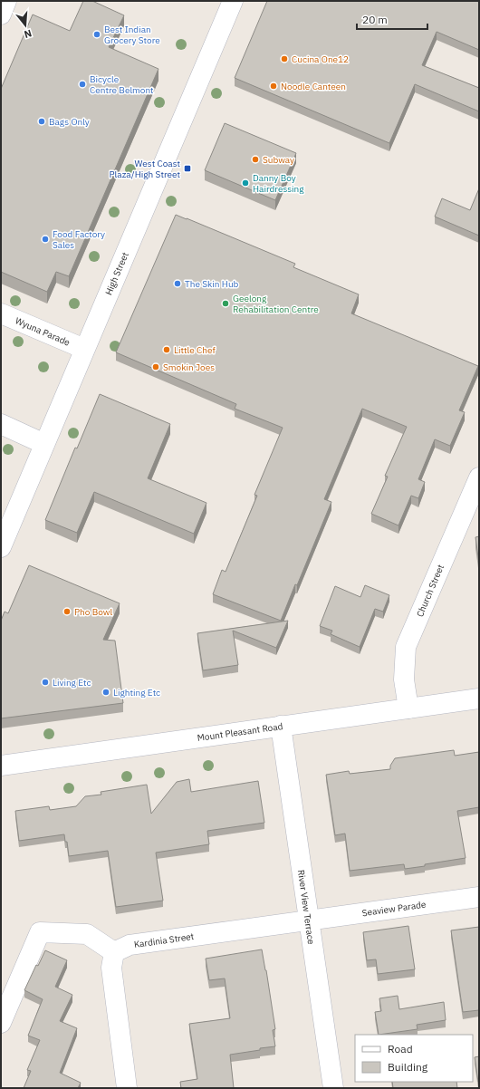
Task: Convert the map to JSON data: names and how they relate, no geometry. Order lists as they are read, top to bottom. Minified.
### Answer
{"streets":{"street":["High Street","Wyuna Parade","Church Street","Mount Pleasant Road","River View Terrace","Seaview Parade","Kardinia Street"]},"crossings":[["High Street","Wyuna Parade"],["Church Street","Mount Pleasant Road"],["Mount Pleasant Road","River View Terrace"],["River View Terrace","Seaview Parade"],["River View Terrace","Kardinia Street"],["Seaview Parade","Kardinia Street"]],"places":{"other":["Best Indian Grocery Store","Cucina One12","Bicycle Centre Belmont","Noodle Canteen","Bags Only","Subway","Danny Boy Hairdressing","Food Factory Sales","The Skin Hub","Geelong Rehabilitation Centre","Little Chef","Smokin Joes","Pho Bowl","Living Etc","Lighting Etc"],"transit":["West Coast Plaza/High Street"]},"legend":["Road","Building"],"scale_bar":"20 m","north":"bottom"}
